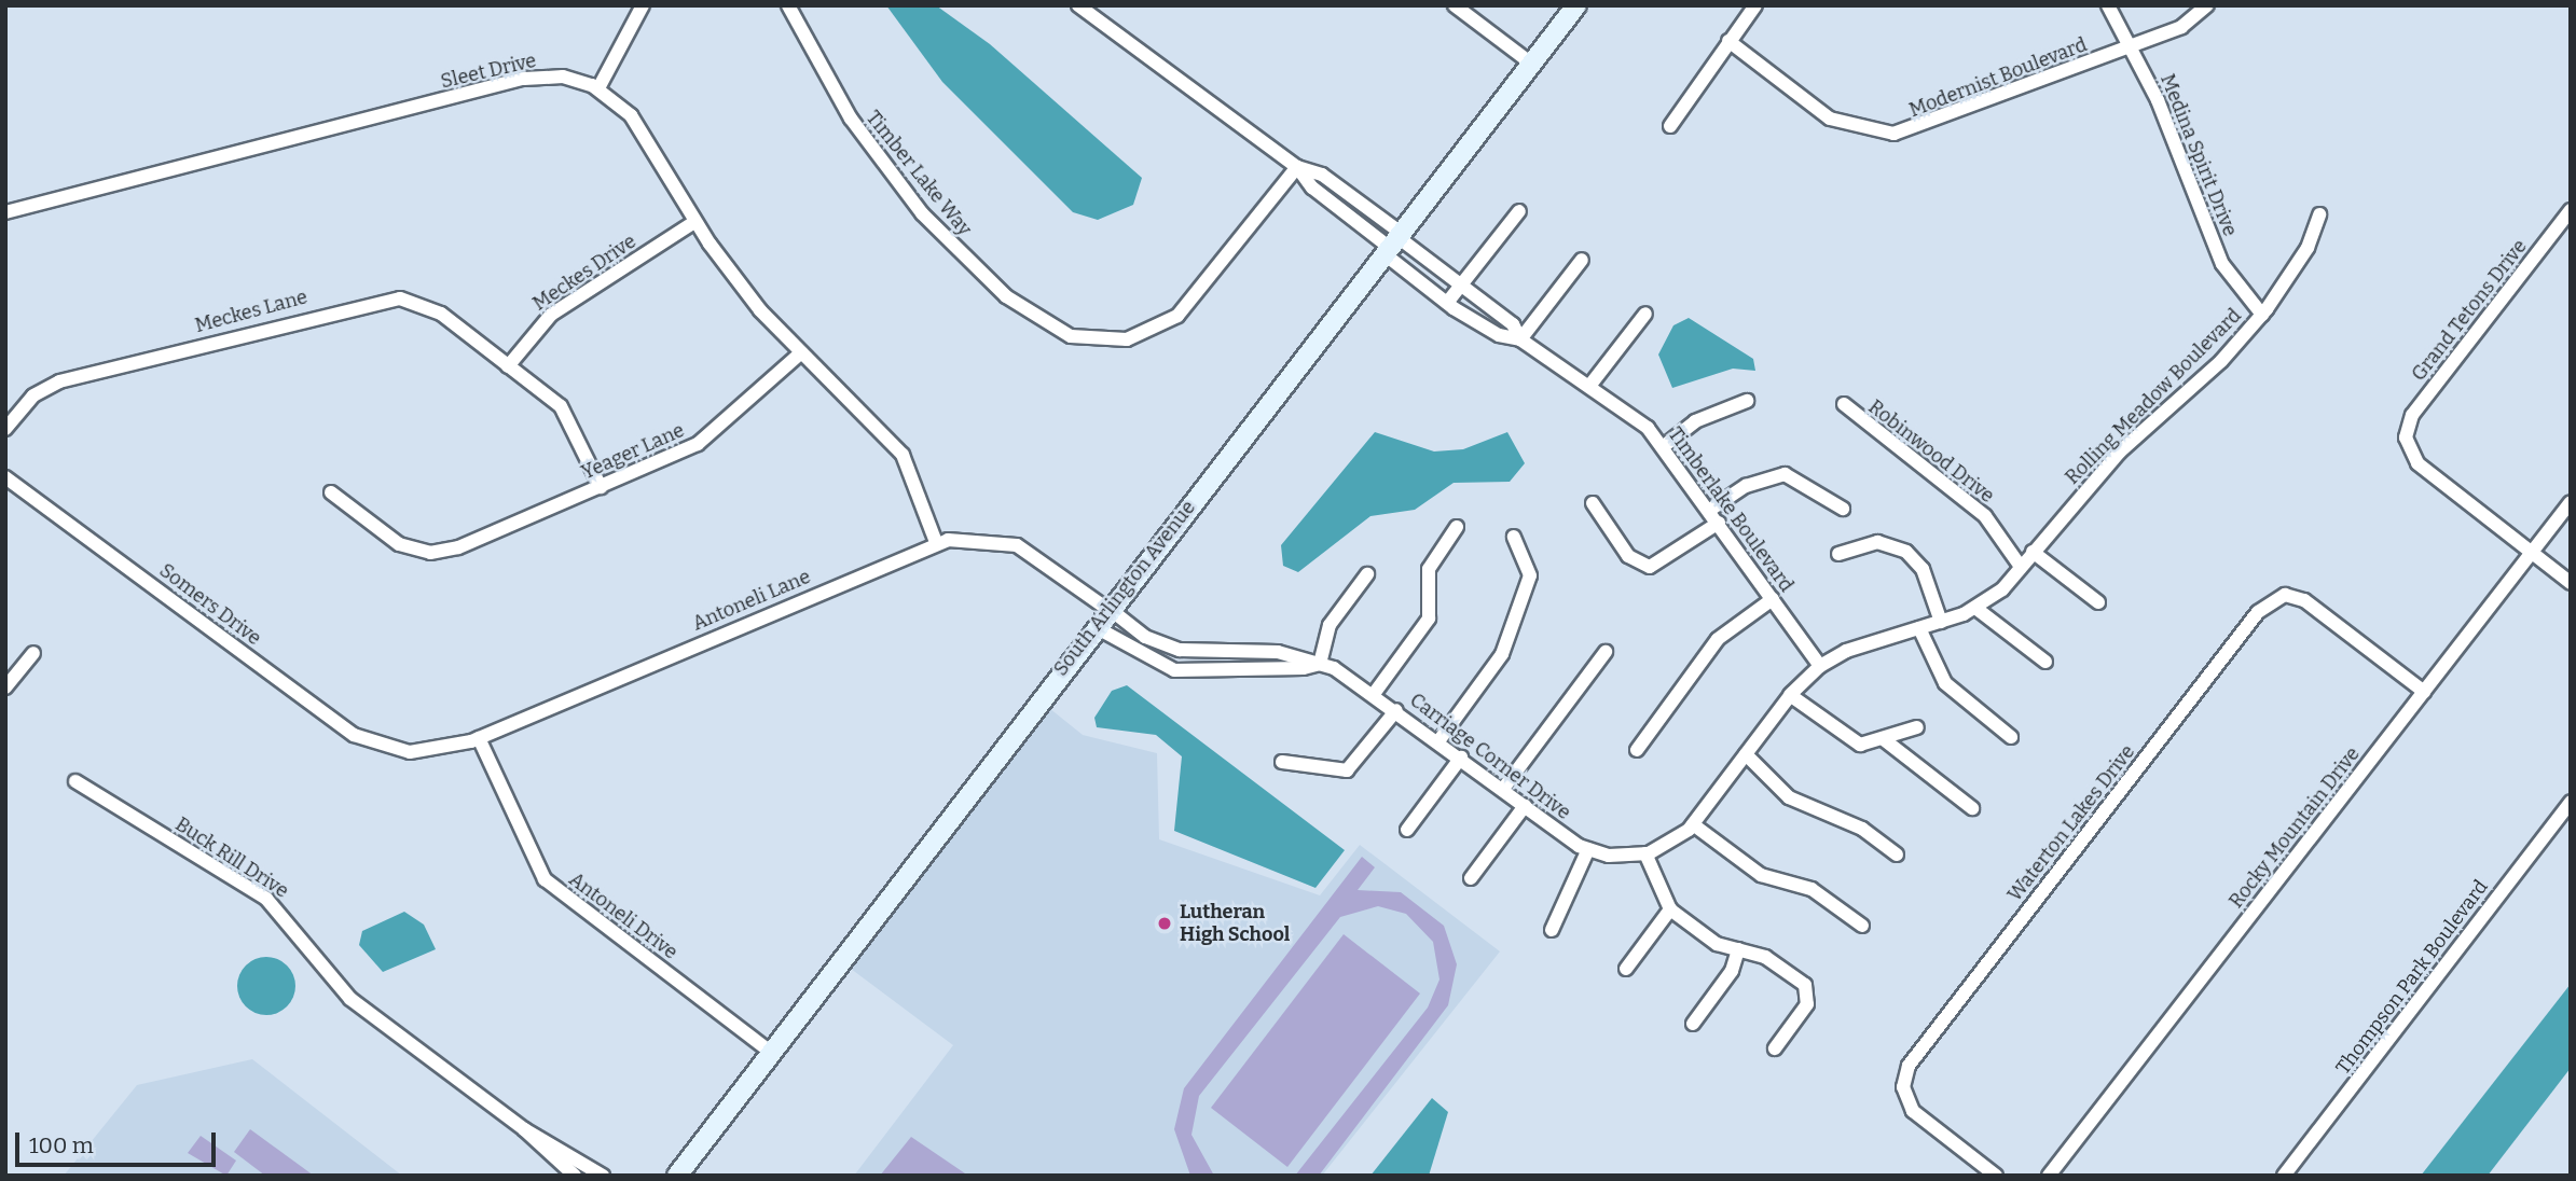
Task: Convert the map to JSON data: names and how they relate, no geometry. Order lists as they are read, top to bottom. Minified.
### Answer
{"streets":{"main road":["South Arlington Avenue"],"street":["Sleet Drive","Modernist Boulevard","Medina Spirit Drive","Timber Lake Way","Meckes Drive","Grand Tetons Drive","Meckes Lane","Rolling Meadow Boulevard","Yeager Lane","Robinwood Drive","Timberlake Boulevard","Antoneli Lane","Somers Drive","Carriage Corner Drive","Waterton Lakes Drive","Rocky Mountain Drive","Buck Rill Drive","Antoneli Drive","Thompson Park Boulevard"]},"crossings":[["Sleet Drive","Meckes Drive"],["Sleet Drive","Yeager Lane"],["Sleet Drive","Antoneli Lane"],["Modernist Boulevard","Medina Spirit Drive"],["Medina Spirit Drive","Rolling Meadow Boulevard"],["Meckes Drive","Meckes Lane"],["Grand Tetons Drive","Rocky Mountain Drive"],["Meckes Lane","Yeager Lane"],["Rolling Meadow Boulevard","Robinwood Drive"],["Rolling Meadow Boulevard","Timberlake Boulevard"],["Rolling Meadow Boulevard","Carriage Corner Drive"],["South Arlington Avenue","Antoneli Lane"],["South Arlington Avenue","Carriage Corner Drive"],["South Arlington Avenue","Antoneli Drive"],["Antoneli Lane","Somers Drive"],["Antoneli Lane","Carriage Corner Drive"],["Antoneli Lane","Antoneli Drive"],["Waterton Lakes Drive","Rocky Mountain Drive"]],"places":["Lutheran High School"],"scale_bar":"100 m"}
